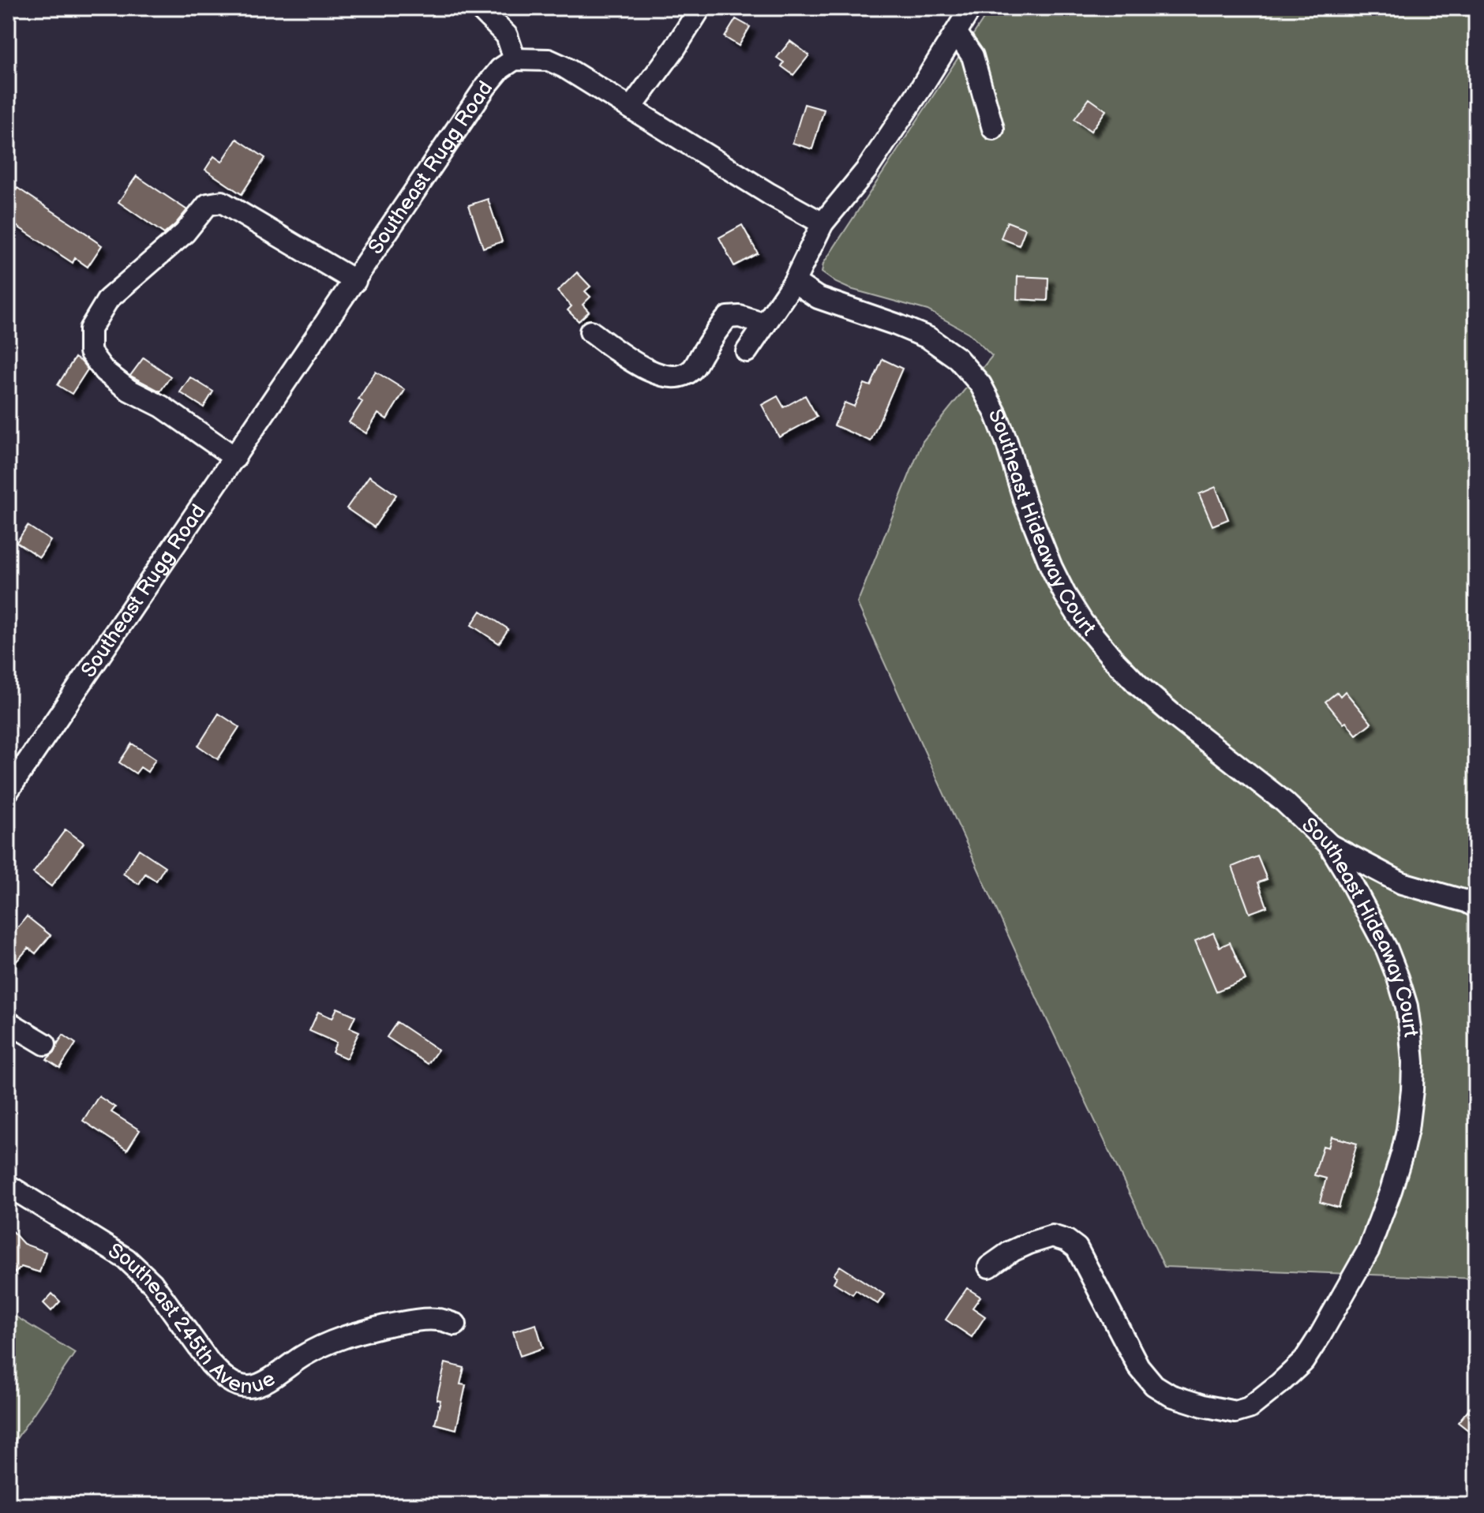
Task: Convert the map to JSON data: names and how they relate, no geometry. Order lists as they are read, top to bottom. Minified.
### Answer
{"streets":{"street":["Southeast Rugg Road","Southeast Hideaway Court","Southeast 245th Avenue"]}}
